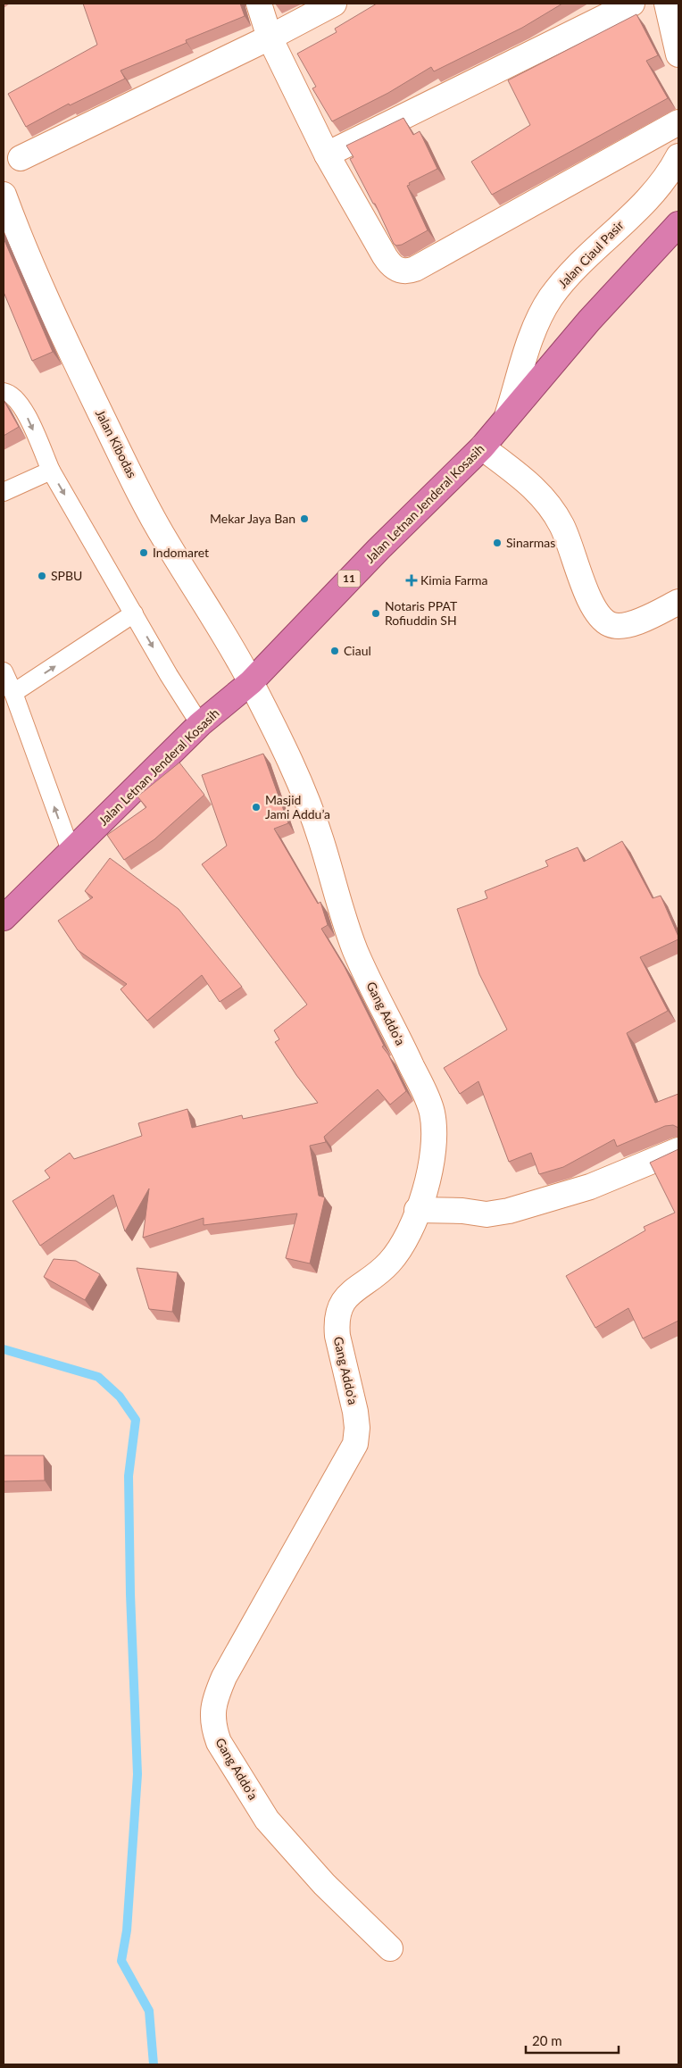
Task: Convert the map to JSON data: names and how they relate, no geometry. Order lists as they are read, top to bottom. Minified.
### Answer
{"streets":{"highway":["Jalan Letnan Jenderal Kosasih","11"],"street":["Jalan Ciaul Pasir","Jalan Kibodas","Gang Addo'a"]},"crossings":[["Jalan Ciaul Pasir","Jalan Letnan Jenderal Kosasih"],["Jalan Kibodas","Jalan Letnan Jenderal Kosasih"],["Jalan Kibodas","Gang Addo'a"],["Jalan Letnan Jenderal Kosasih","Gang Addo'a"]],"places":{"other":["Mekar Jaya Ban","Sinarmas","Indomaret","SPBU","Notaris PPAT Rofiuddin SH","Ciaul","Masjid Jami Addu’a"],"health":["Kimia Farma"]},"scale_bar":"20 m"}
